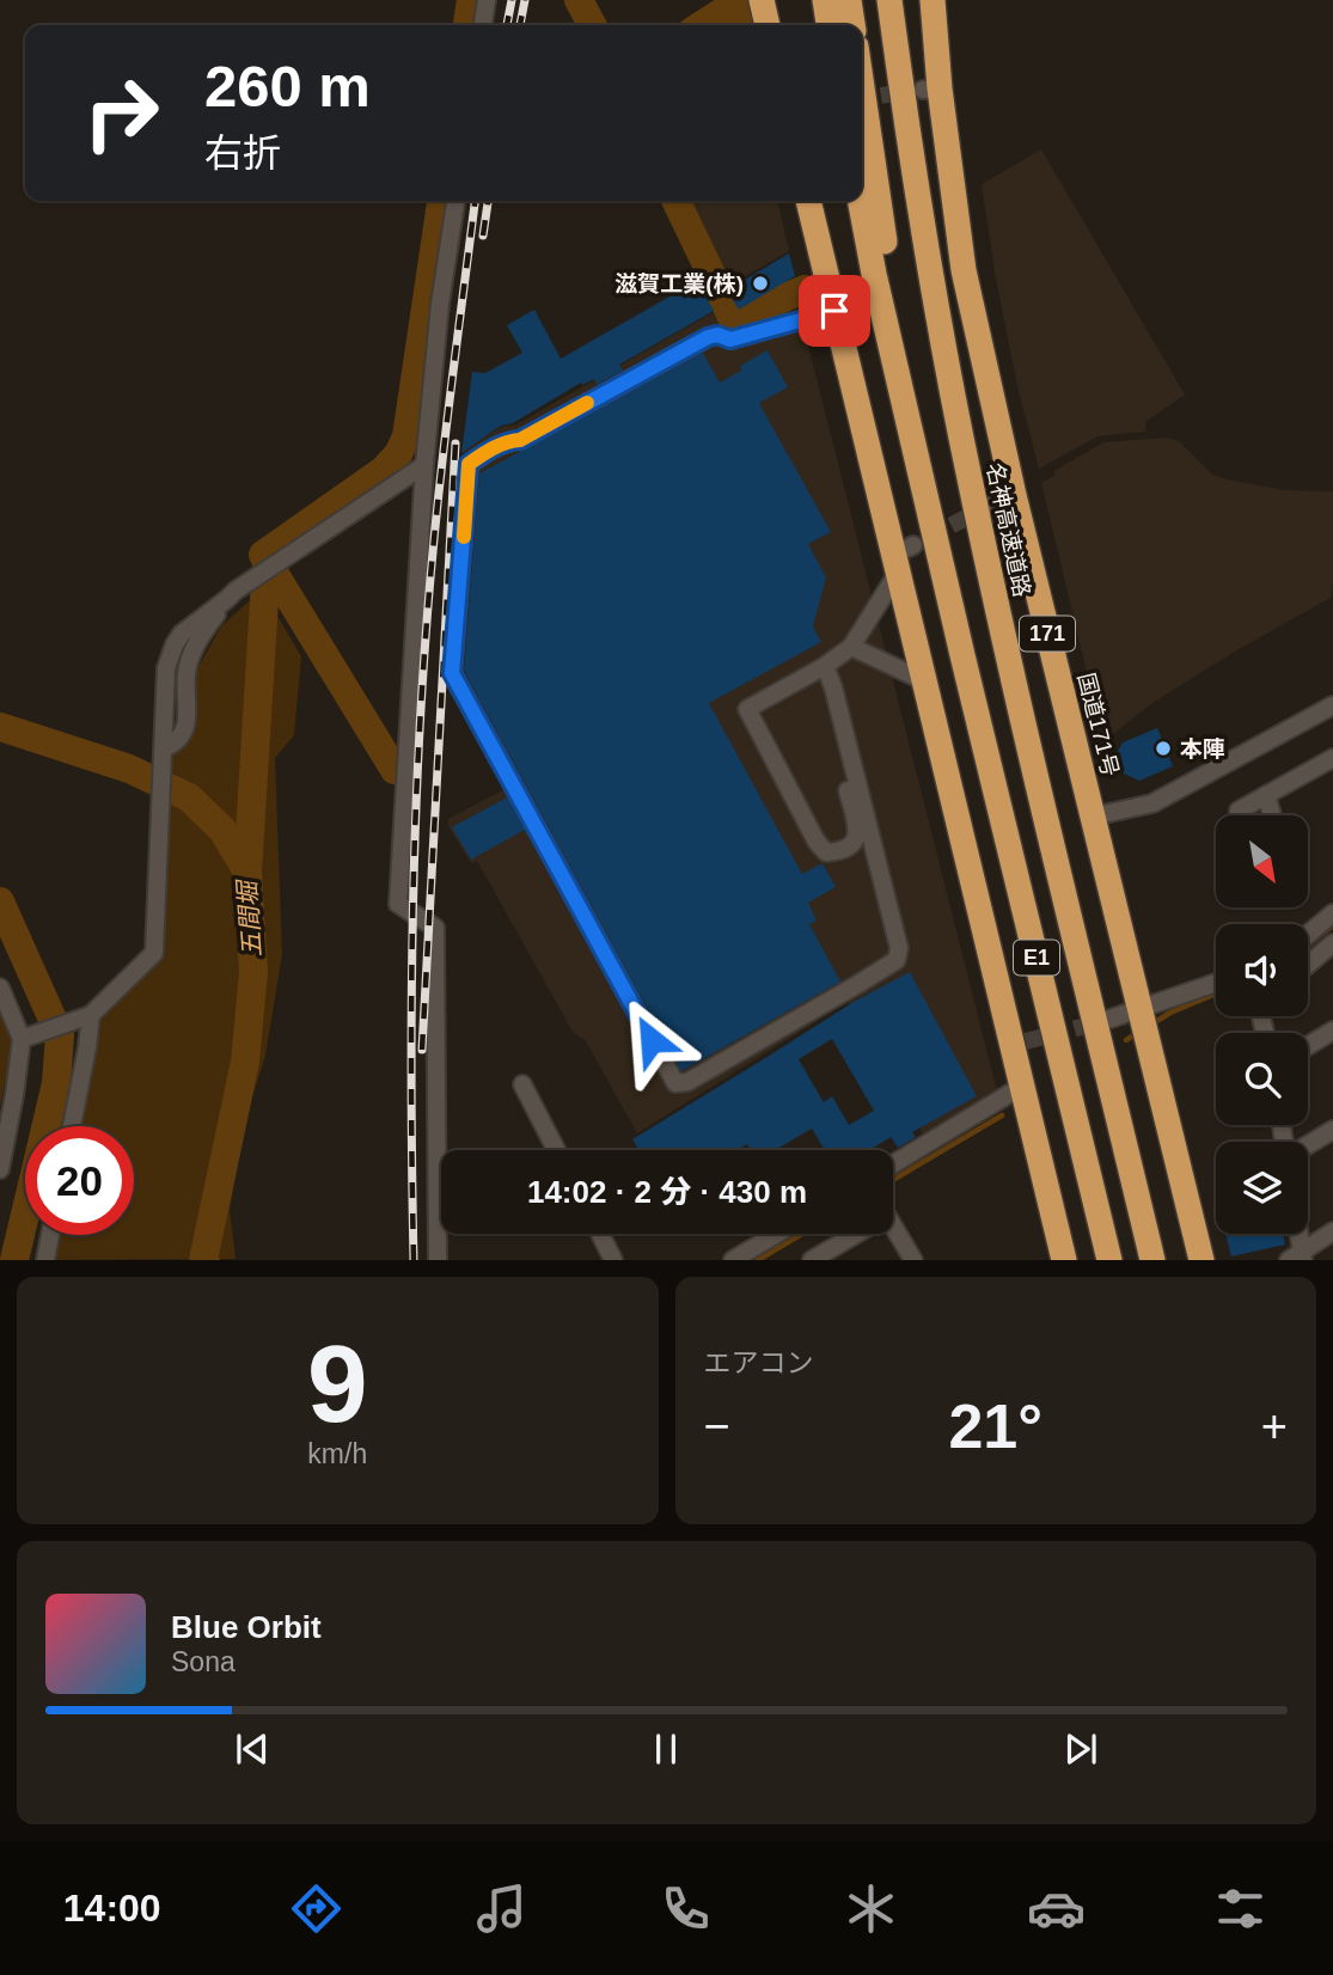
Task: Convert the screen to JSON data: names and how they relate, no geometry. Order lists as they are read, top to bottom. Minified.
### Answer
{"streets":{"highway":["名神高速道路","171","国道171号","E1"]},"water":["五間堀"],"places":["滋賀工業(株)","本陣"],"north":"bottom right","page":{"turn":["260 m","右折"],"limit":"20","trip":"14:02 · 2 分 · 430 m","tile":[["9","km/h"],"エアコン"],"heat":["−","21°","+"],"song":["Blue Orbit","Sona"],"tabs":"14:00"}}
